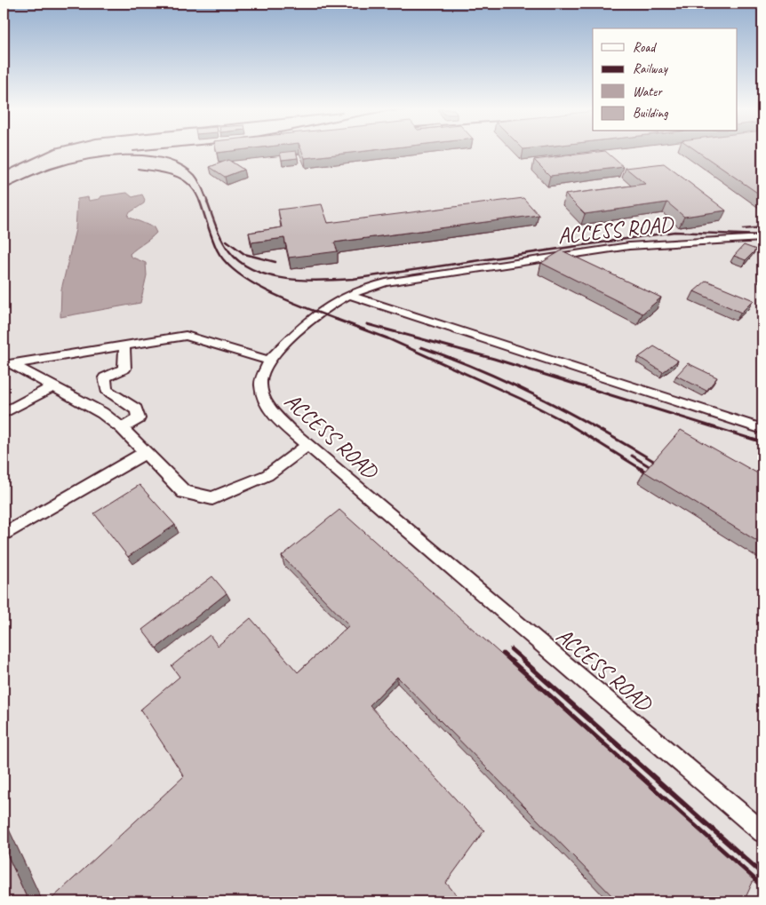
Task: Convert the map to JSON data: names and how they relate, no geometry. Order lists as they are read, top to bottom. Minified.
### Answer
{"streets":{"lane":["ACCESS ROAD"]},"legend":["Road","Railway","Water","Building"]}
